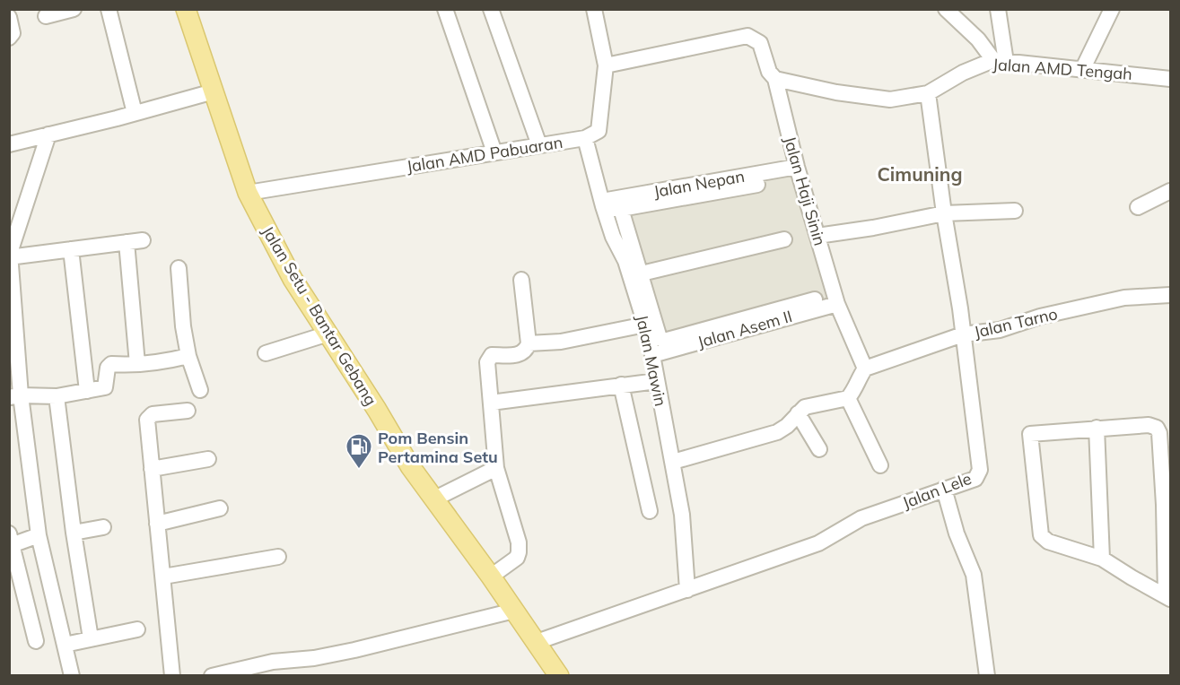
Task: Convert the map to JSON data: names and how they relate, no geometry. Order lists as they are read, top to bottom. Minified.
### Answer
{"streets":{"main road":["Jalan Setu - Bantar Gebang"],"street":["Jalan AMD Tengah","Jalan AMD Pabuaran","Jalan Nepan","Jalan Haji Sinin","Jalan Tarno","Jalan Asem II","Jalan Mawin","Jalan Lele"]},"crossings":[["Jalan AMD Tengah","Jalan Haji Sinin"],["Jalan AMD Tengah","Jalan Lele"],["Jalan AMD Pabuaran","Jalan Setu - Bantar Gebang"],["Jalan AMD Pabuaran","Jalan Mawin"],["Jalan Nepan","Jalan Haji Sinin"],["Jalan Nepan","Jalan Mawin"],["Jalan Haji Sinin","Jalan Tarno"],["Jalan Haji Sinin","Jalan Asem II"],["Jalan Setu - Bantar Gebang","Jalan Lele"],["Jalan Tarno","Jalan Lele"],["Jalan Asem II","Jalan Mawin"],["Jalan Mawin","Jalan Lele"]],"districts":["Cimuning"],"places":{"fuel station":["Pom Bensin Pertamina Setu"]}}
